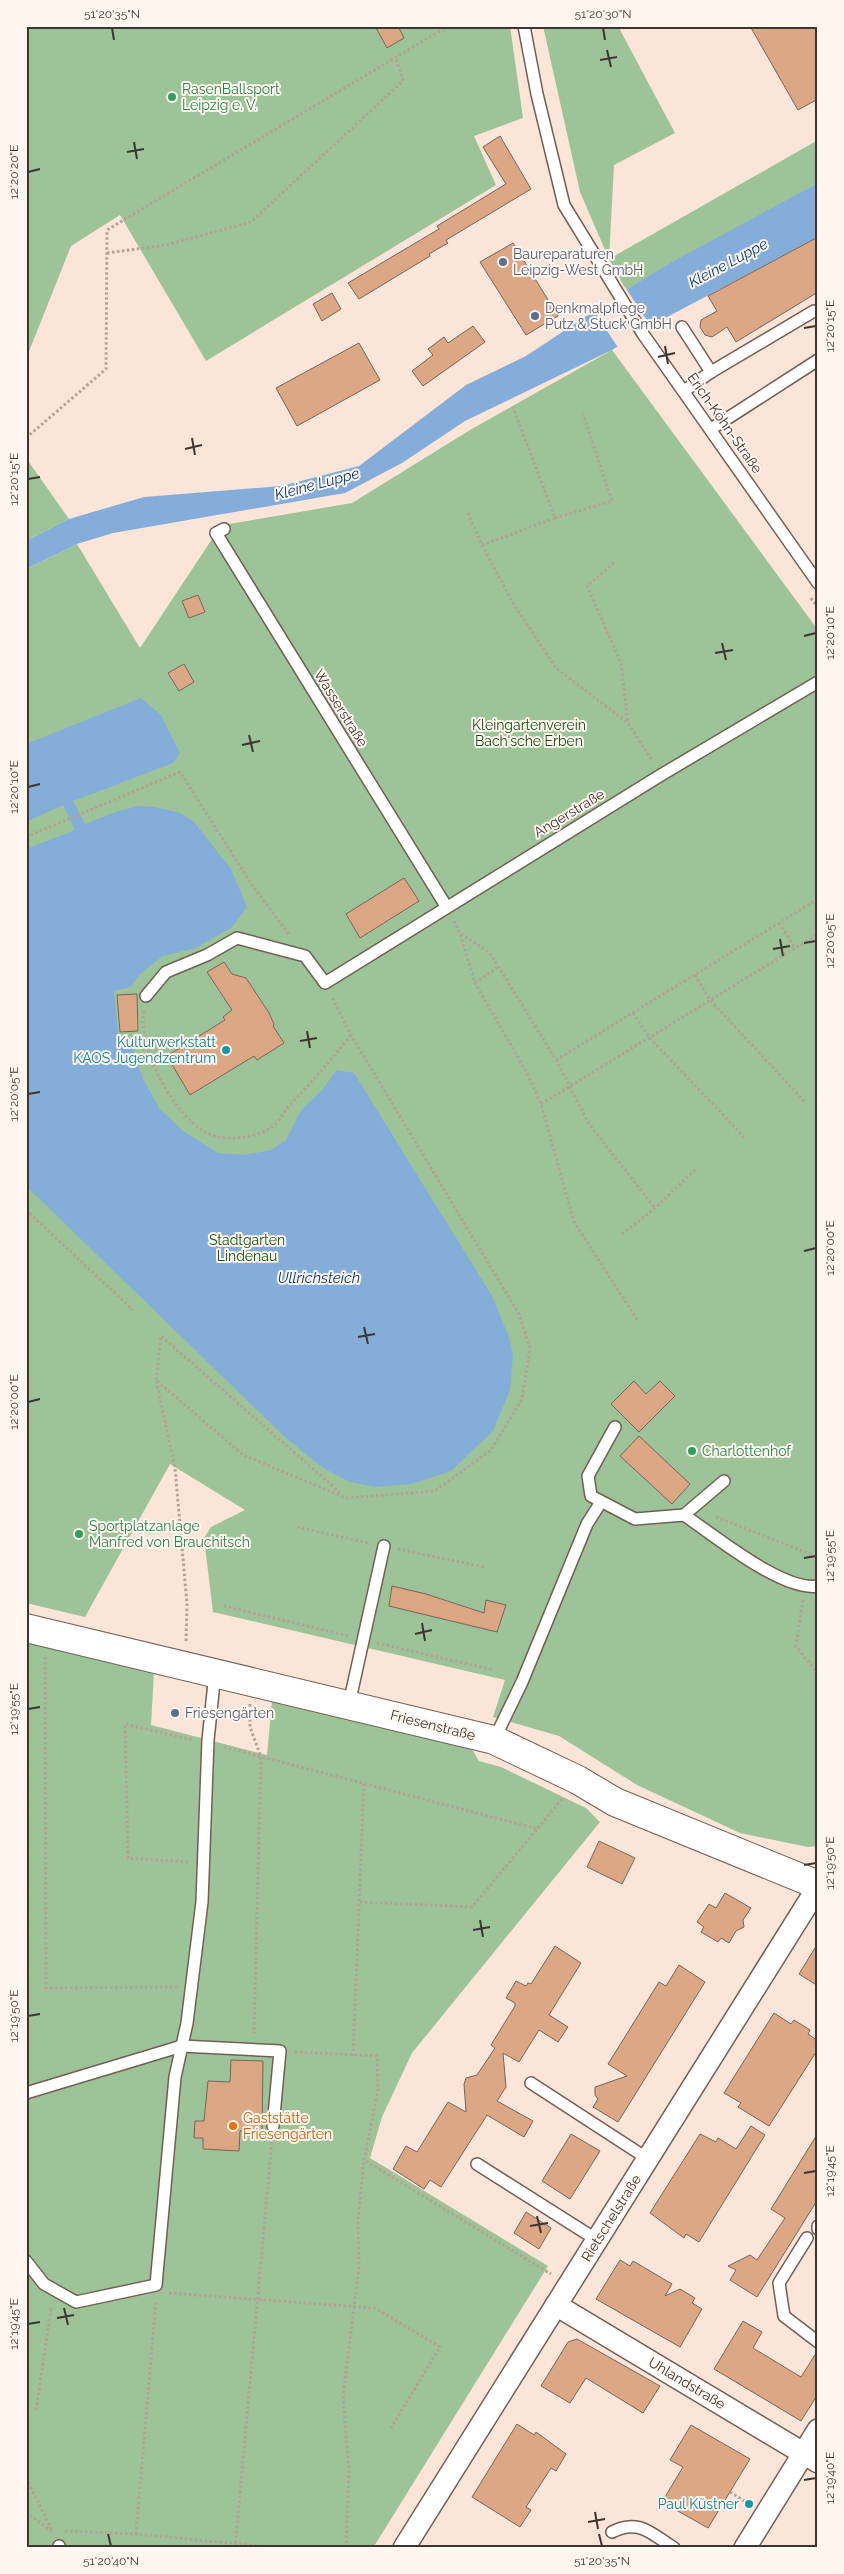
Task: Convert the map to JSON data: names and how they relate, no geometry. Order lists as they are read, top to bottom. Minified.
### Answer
{"streets":{"street":["Friesenstraße","Rietschelstraße","Uhlandstraße"],"lane":["Erich-Köhn-Straße","Wasserstraße","Angerstraße"]},"crossings":[["Wasserstraße","Angerstraße"],["Friesenstraße","Rietschelstraße"],["Rietschelstraße","Uhlandstraße"]],"water":["Kleine Luppe","Ullrichsteich"],"parks":["Kleingartenverein Bach'sche Erben","Stadtgarten Lindenau"],"places":["RasenBallsport Leipzig e. V.","Baureparaturen Leipzig-West GmbH","Denkmalpflege Putz & Stuck GmbH","Kulturwerkstatt KAOS Jugendzentrum","Charlottenhof","Sportplatzanlage Manfred von Brauchitsch","Friesengärten","Gaststätte Friesengärten","Paul Küstner"],"coordinates":["51°20'35\"N","51°20'30\"N","12°20'20\"E","12°20'15\"E","12°20'10\"E","12°20'05\"E","12°20'00\"E","12°19'55\"E","12°19'50\"E","12°19'45\"E","12°19'40\"E","51°20'40\"N"]}
